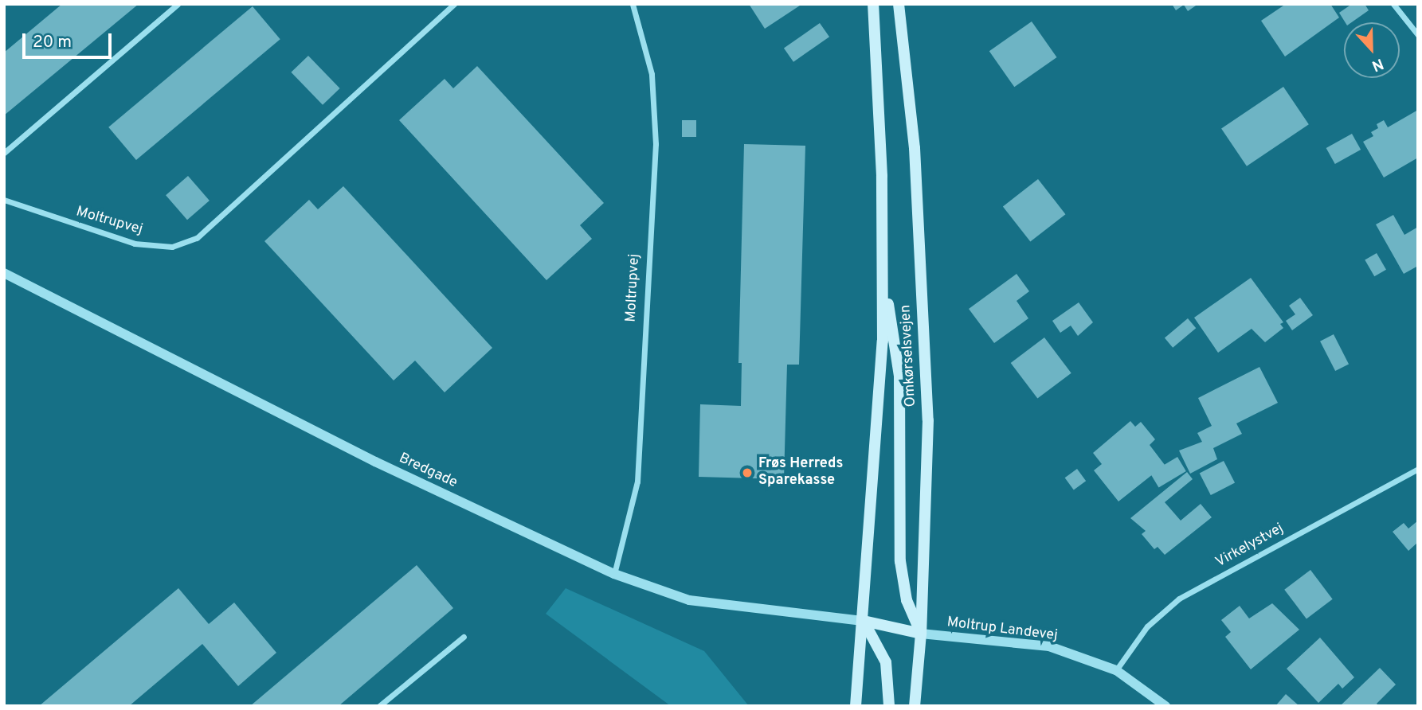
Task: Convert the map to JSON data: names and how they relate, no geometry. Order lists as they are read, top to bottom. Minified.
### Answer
{"streets":{"main road":["Omkørselsvejen"],"street":["Moltrupvej","Bredgade","Virkelystvej","Moltrup Landevej"]},"crossings":[["Moltrupvej","Bredgade"],["Omkørselsvejen","Bredgade"],["Omkørselsvejen","Moltrup Landevej"],["Virkelystvej","Moltrup Landevej"]],"places":["Frøs Herreds Sparekasse"],"scale_bar":"20 m","north":"bottom"}
